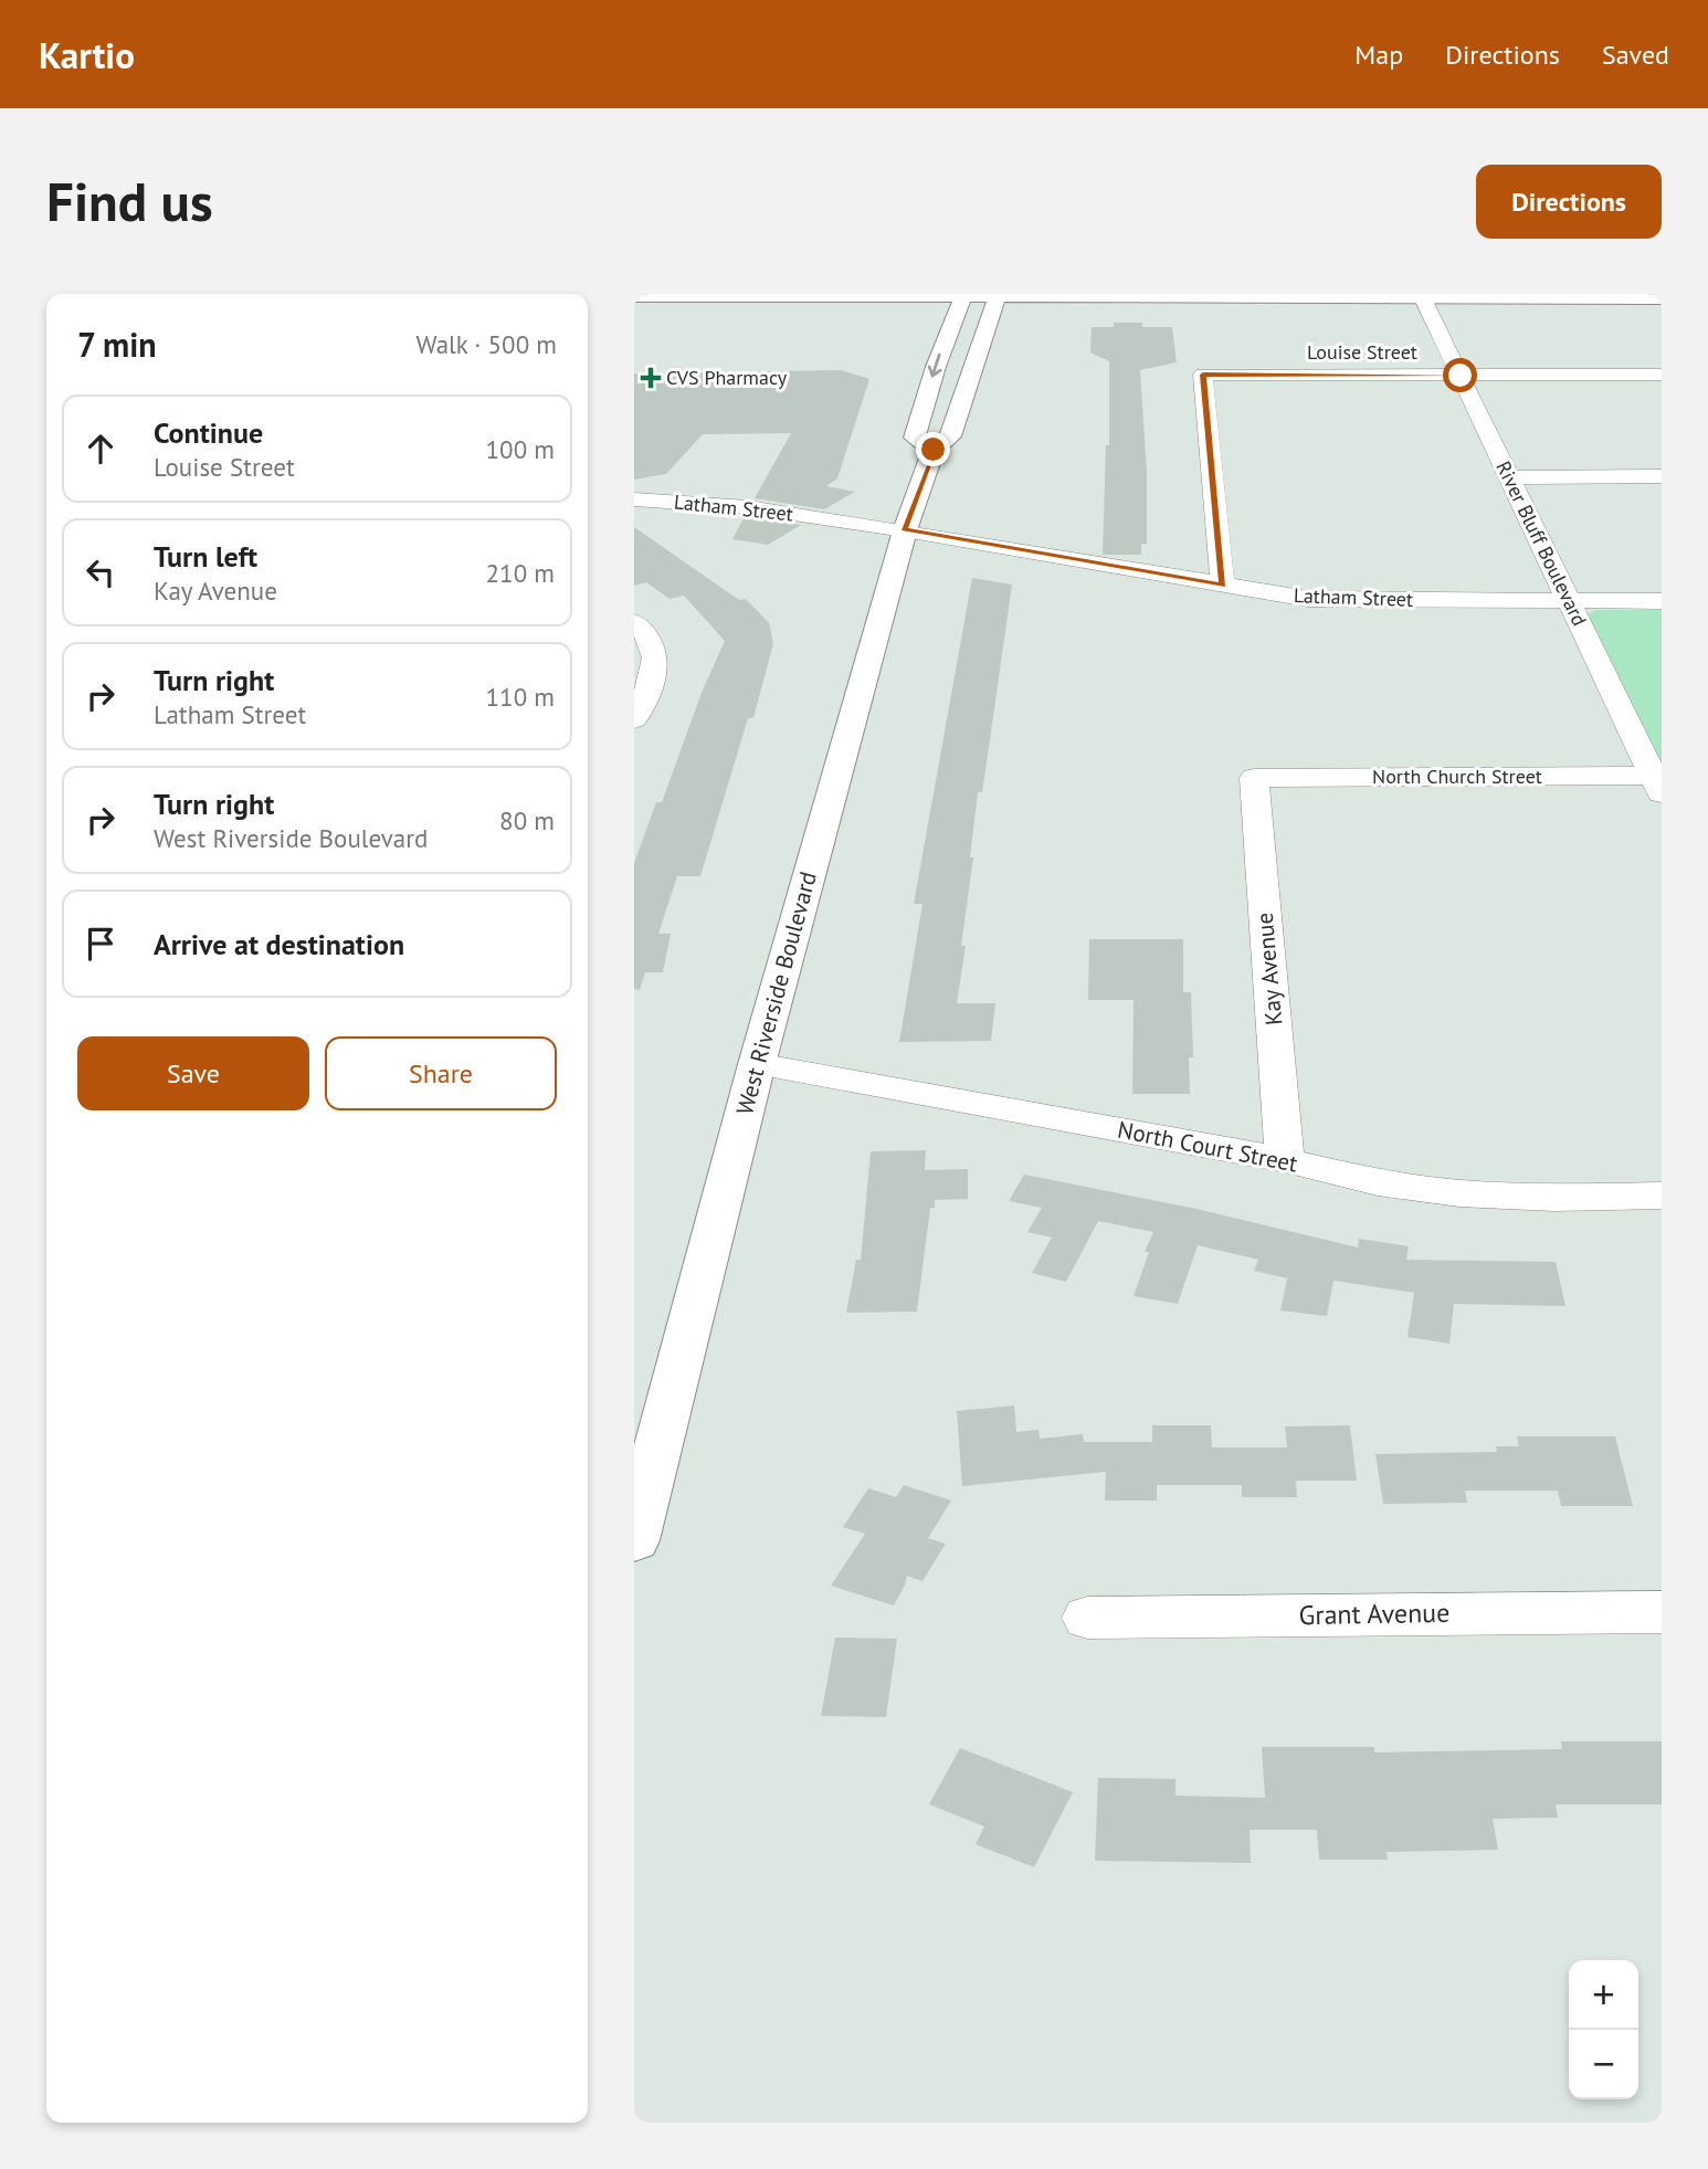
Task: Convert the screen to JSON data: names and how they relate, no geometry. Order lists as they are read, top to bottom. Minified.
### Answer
{"streets":{"main road":["West Riverside Boulevard"],"street":["Louise Street","Latham Street","River Bluff Boulevard","North Church Street","Kay Avenue","North Court Street","Grant Avenue"]},"crossings":[["Louise Street","Latham Street"],["Louise Street","River Bluff Boulevard"],["Latham Street","River Bluff Boulevard"],["Latham Street","West Riverside Boulevard"],["River Bluff Boulevard","North Church Street"],["North Church Street","Kay Avenue"],["Kay Avenue","North Court Street"],["West Riverside Boulevard","North Court Street"]],"places":{"health":["CVS Pharmacy"]},"page":{"header":"Kartio","nav":["Map","Directions","Saved"],"buttons":["Directions",["Save","Share"]],"title":"Find us","heading":["7 min","Walk · 500 m"],"list":[["Continue","Louise Street","100 m"],["Turn left","Kay Avenue","210 m"],["Turn right","Latham Street","110 m"],["Turn right","West Riverside Boulevard","80 m"],"Arrive at destination"],"map_buttons":["+","−"]}}
